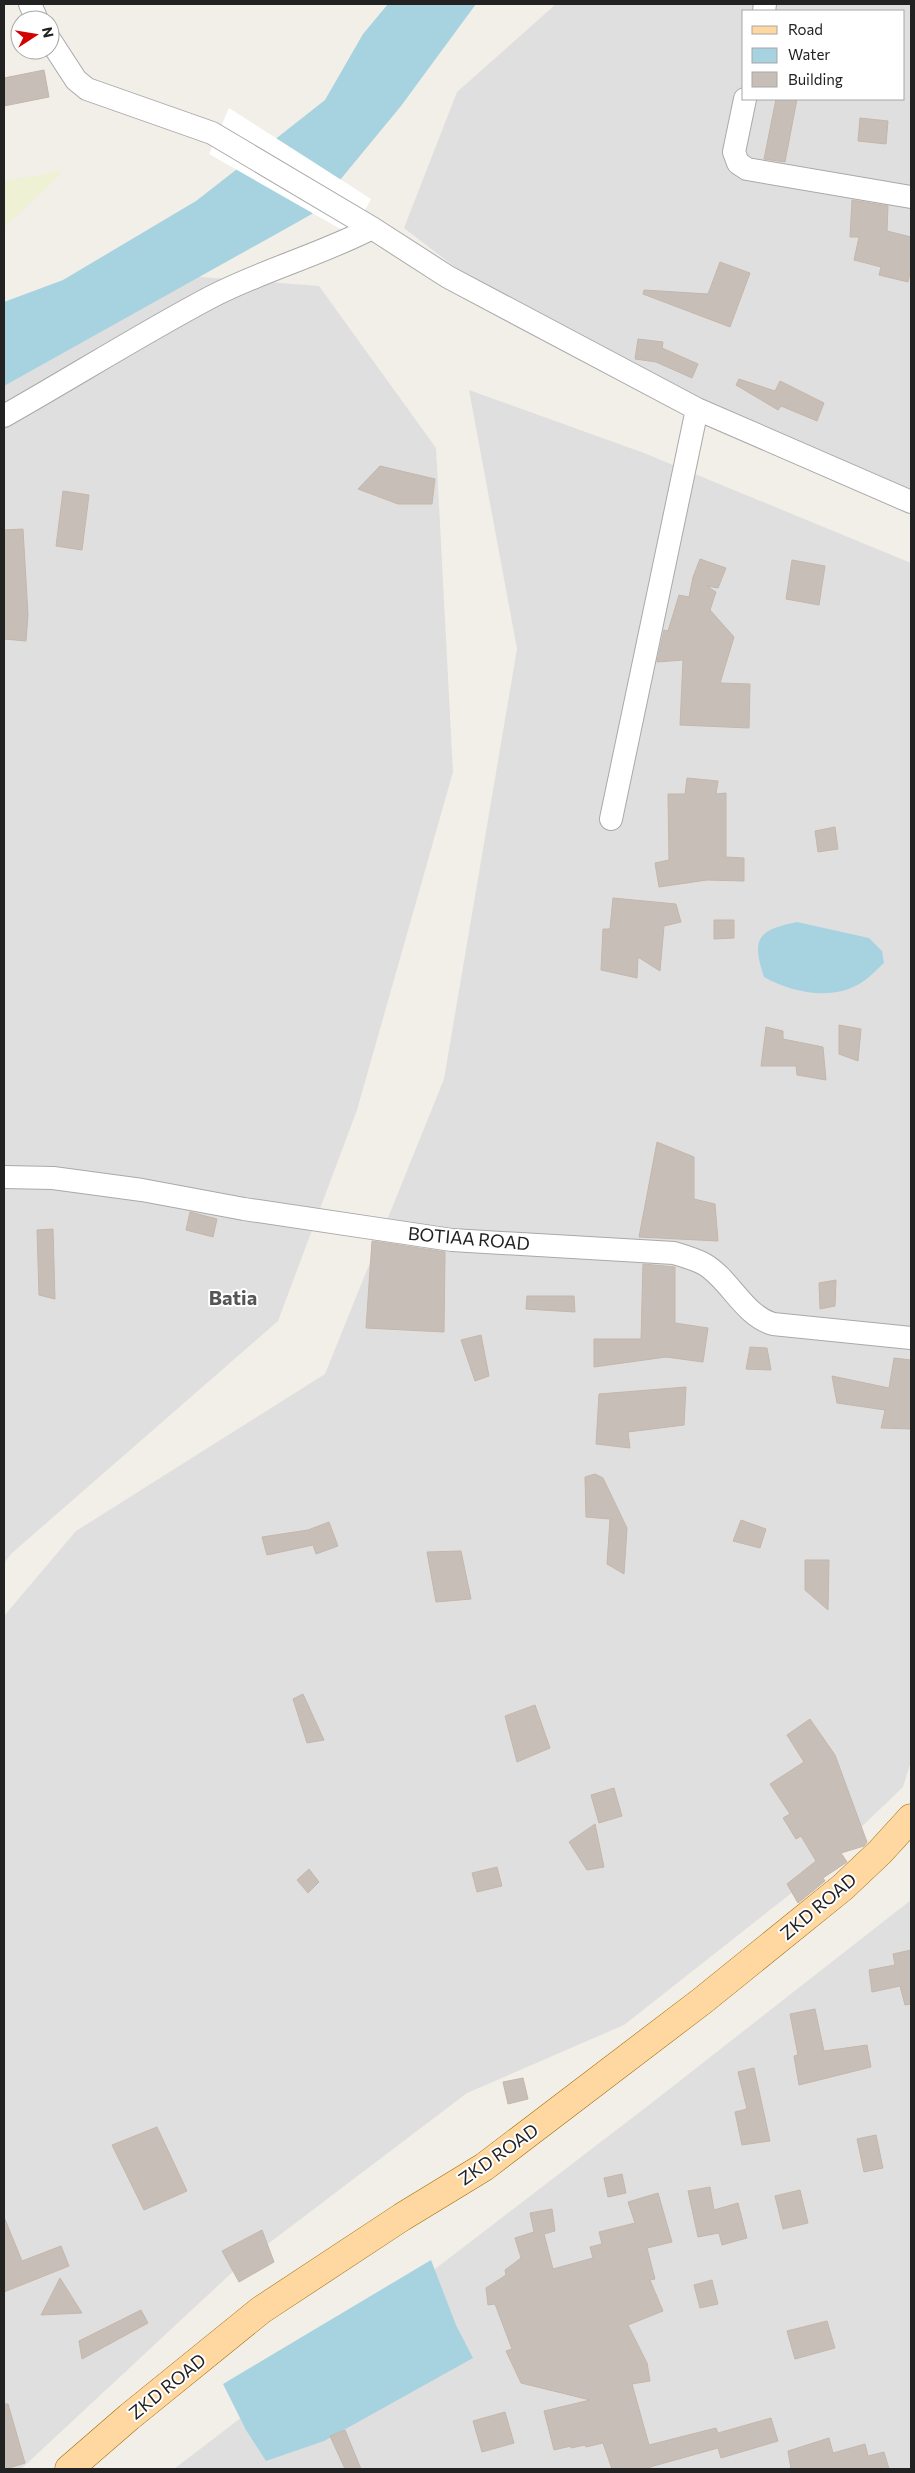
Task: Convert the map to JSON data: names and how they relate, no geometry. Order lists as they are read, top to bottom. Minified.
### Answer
{"streets":{"main road":["ZKD ROAD"],"street":["BOTIAA ROAD"]},"districts":["Batia"],"legend":["Road","Water","Building"],"north":"right"}
